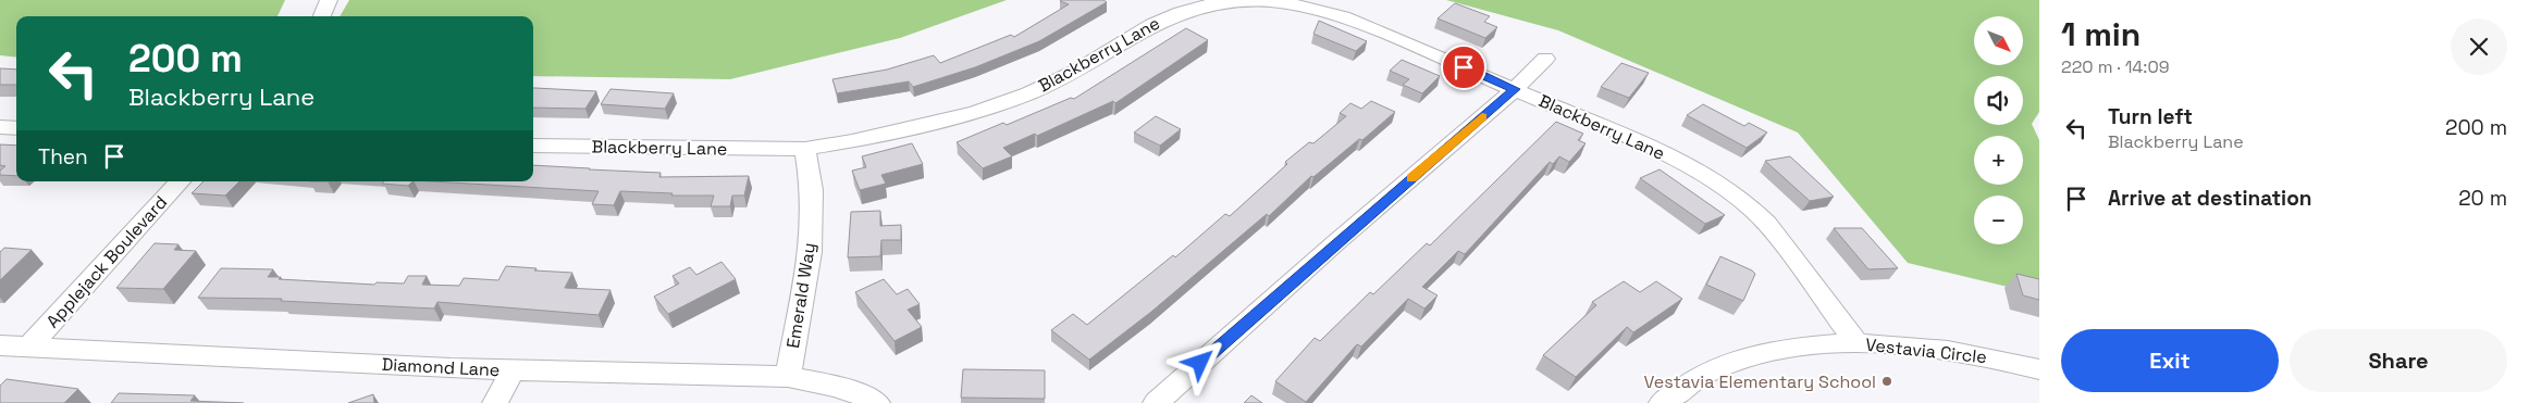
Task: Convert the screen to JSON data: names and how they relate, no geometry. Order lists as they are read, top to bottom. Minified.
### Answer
{"streets":{"street":["Blackberry Lane","Applejack Boulevard","Emerald Way","Vestavia Circle","Diamond Lane"]},"crossings":[["Blackberry Lane","Emerald Way"],["Blackberry Lane","Vestavia Circle"],["Applejack Boulevard","Diamond Lane"],["Emerald Way","Diamond Lane"]],"places":["Vestavia Elementary School"],"north":"bottom right","page":{"heading":["1 min","220 m · 14:09"],"map_buttons":["+","−"],"turn":["200 m","Blackberry Lane"],"list":[{"name":"Turn left","note":"Blackberry Lane","value":"200 m"},{"name":"Arrive at destination","value":"20 m"}],"then":"Then","buttons":["Exit","Share"]}}
